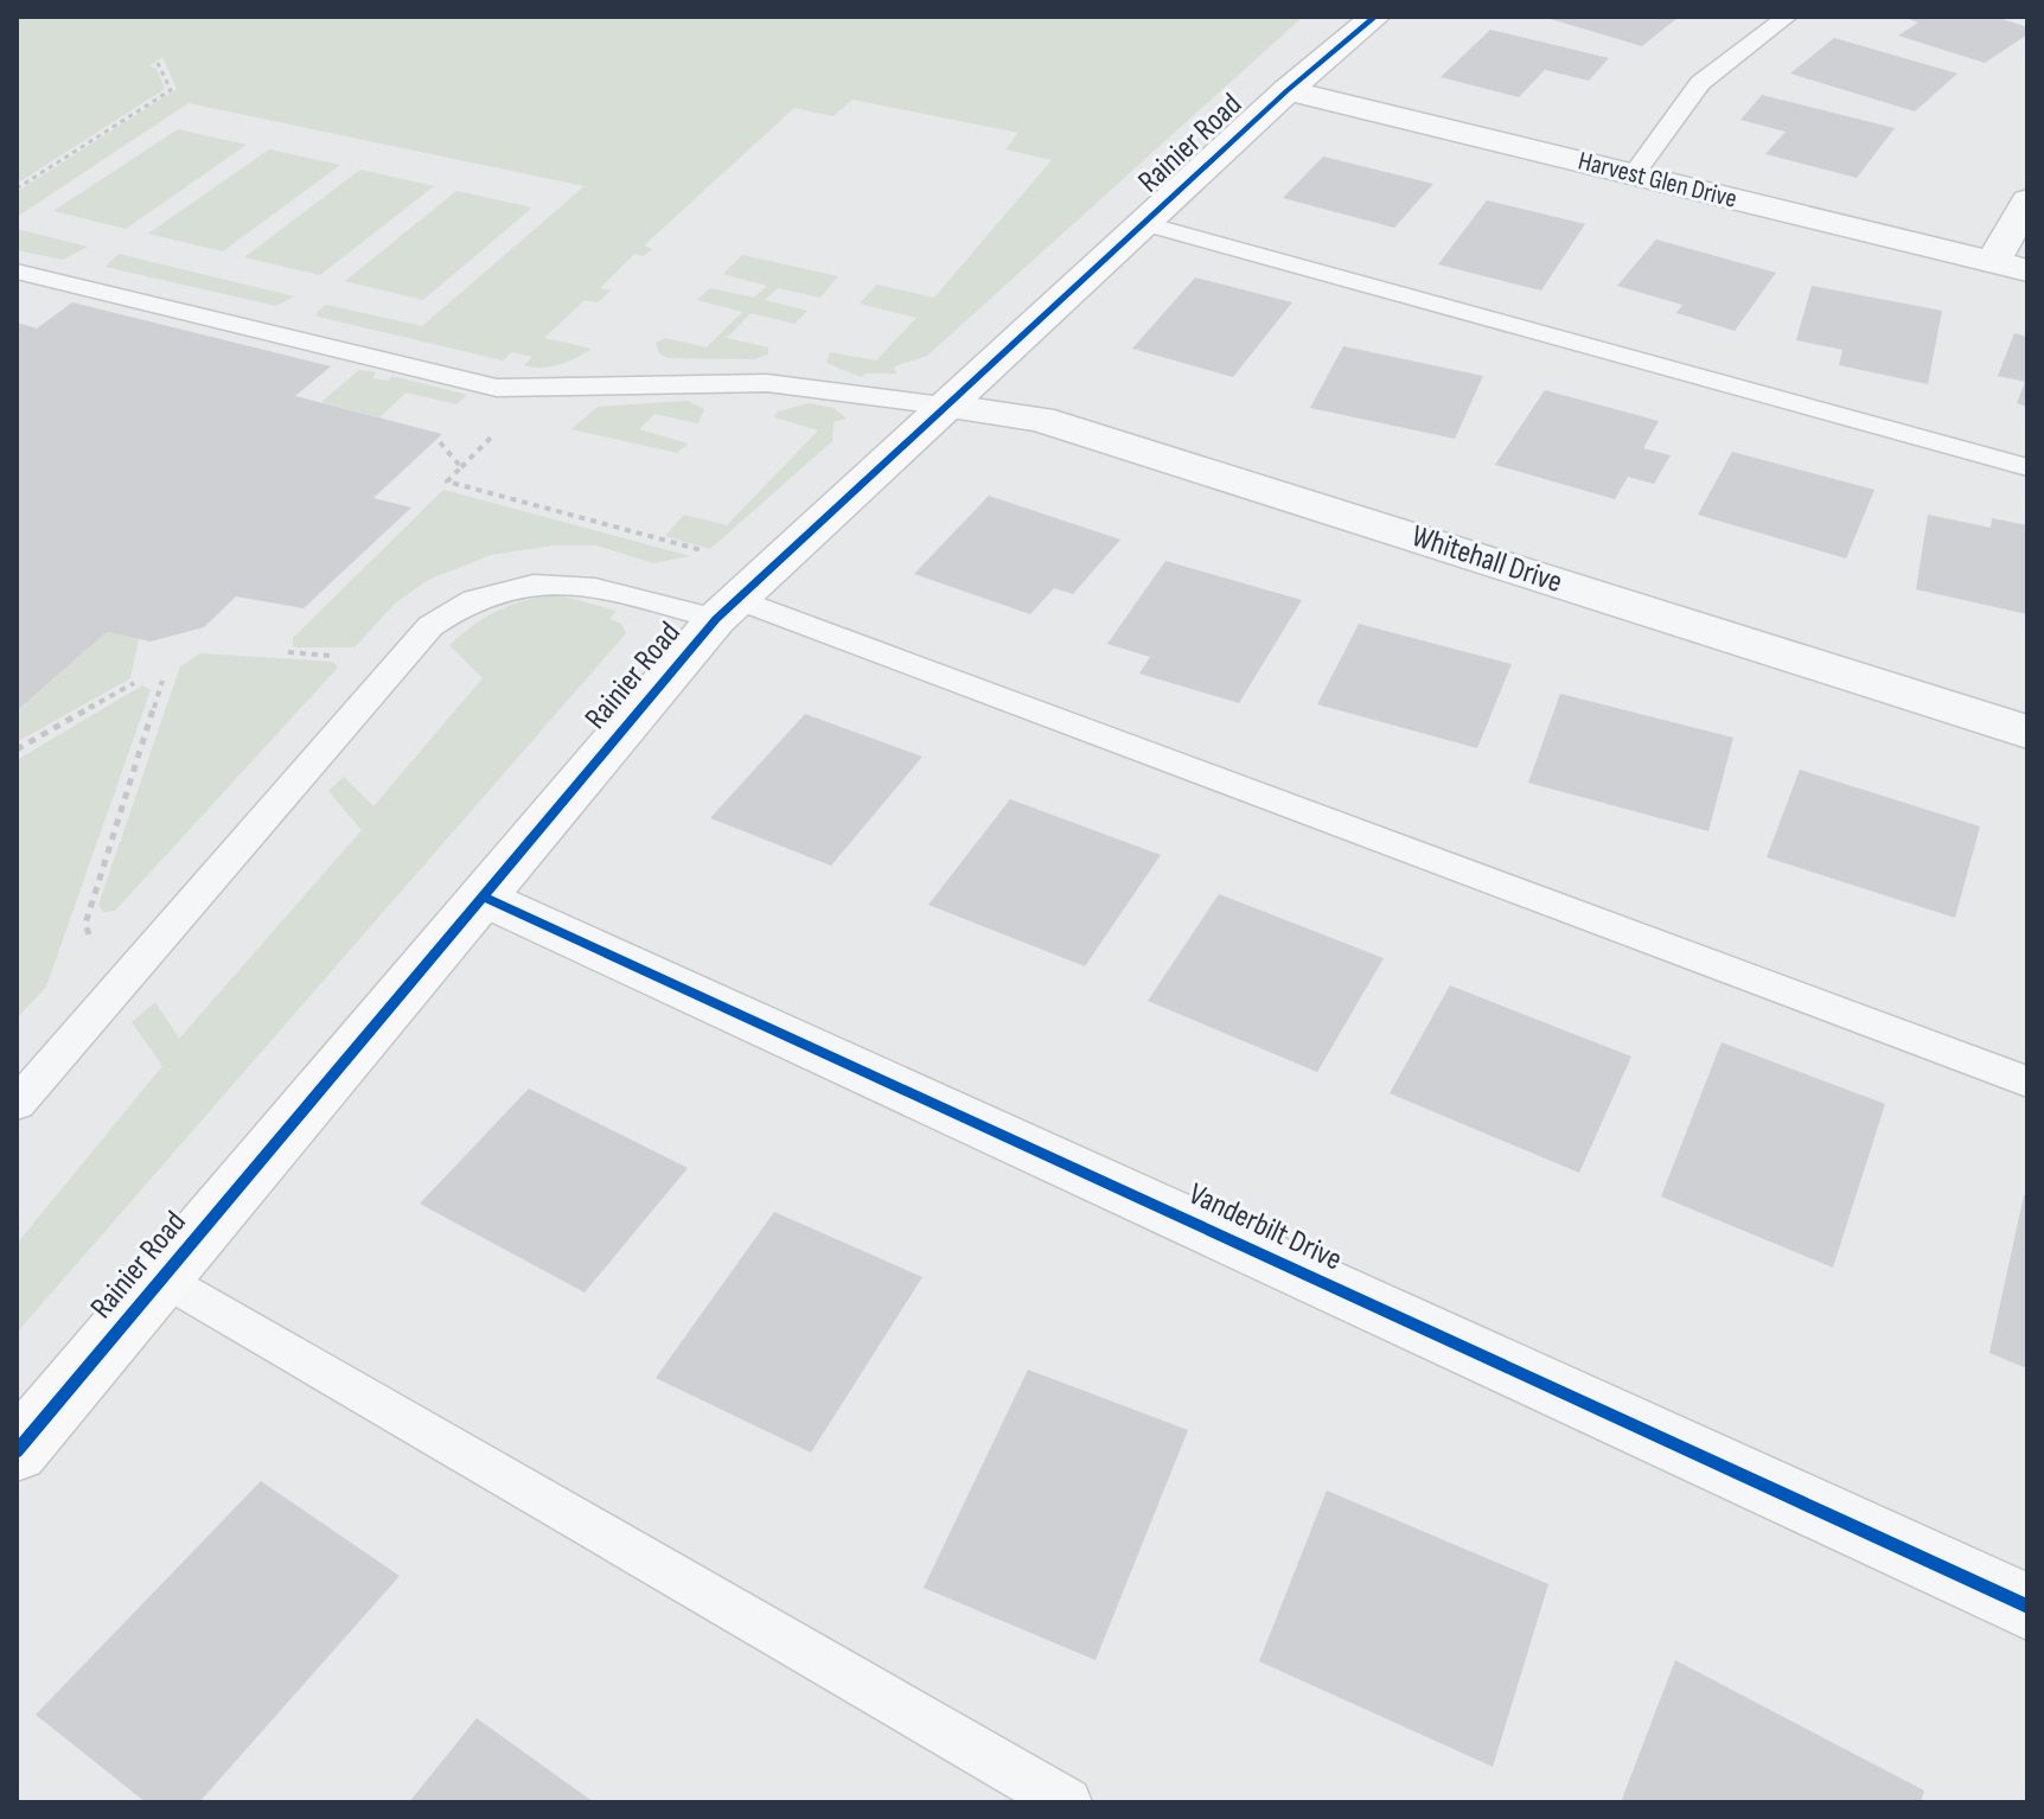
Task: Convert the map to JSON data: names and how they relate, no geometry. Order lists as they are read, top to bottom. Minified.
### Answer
{"streets":{"street":["Rainier Road","Harvest Glen Drive","Whitehall Drive","Vanderbilt Drive"]},"crossings":[["Rainier Road","Harvest Glen Drive"],["Rainier Road","Whitehall Drive"],["Rainier Road","Vanderbilt Drive"]]}
